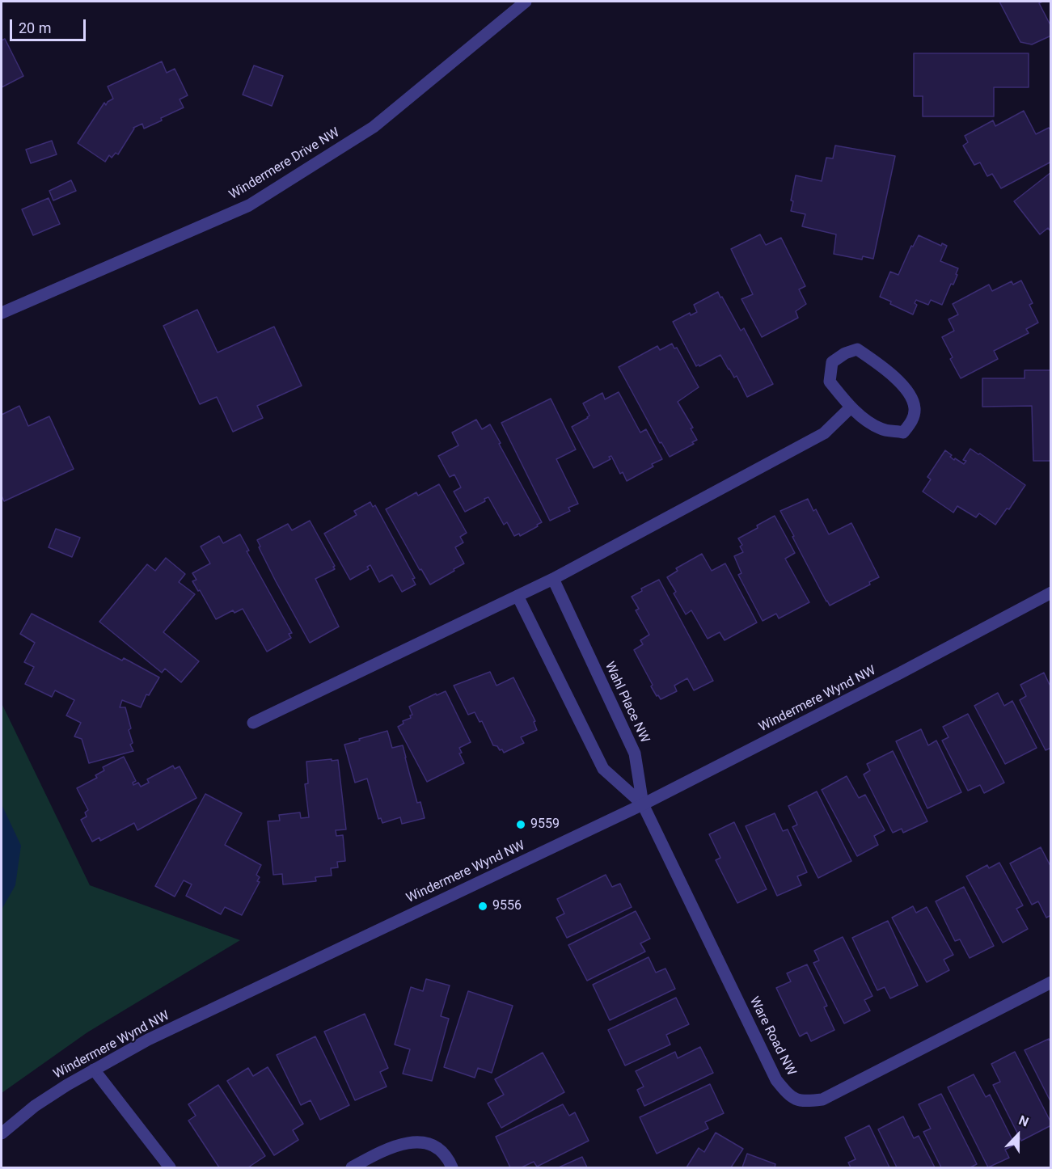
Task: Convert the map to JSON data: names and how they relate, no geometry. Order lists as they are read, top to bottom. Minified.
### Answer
{"streets":{"street":["Windermere Drive NW","Windermere Wynd NW","Wahl Place NW","Ware Road NW"]},"crossings":[["Windermere Wynd NW","Wahl Place NW"],["Windermere Wynd NW","Ware Road NW"],["Wahl Place NW","Ware Road NW"]],"places":["9559","9556"],"scale_bar":"20 m","north":"top"}
